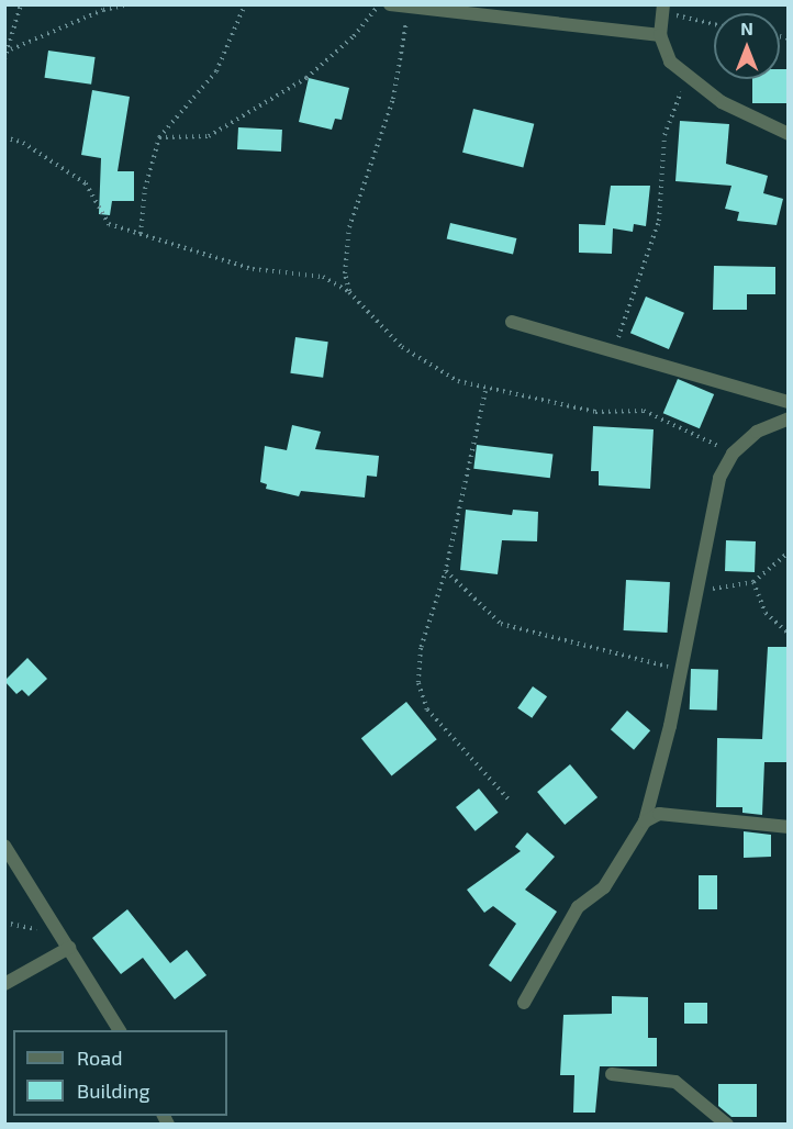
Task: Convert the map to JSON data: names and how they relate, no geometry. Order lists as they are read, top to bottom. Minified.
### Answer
{"legend":["Road","Building"],"north":"top"}
